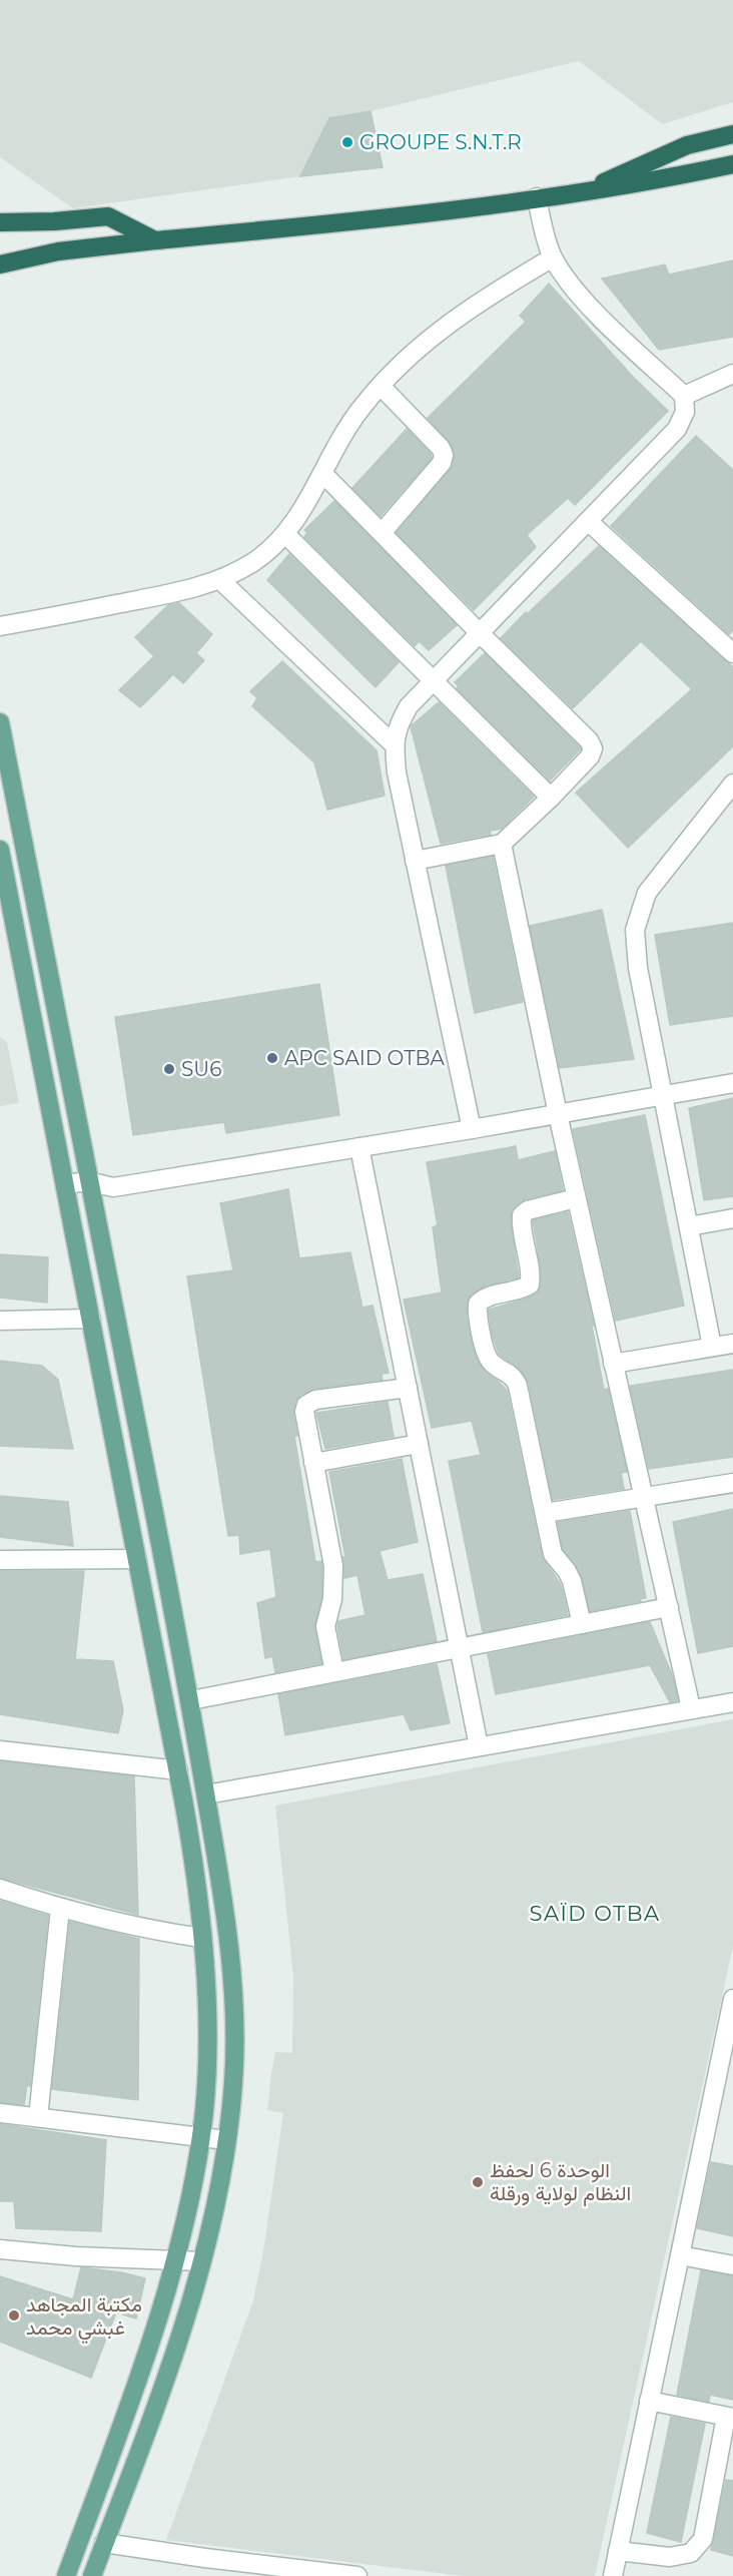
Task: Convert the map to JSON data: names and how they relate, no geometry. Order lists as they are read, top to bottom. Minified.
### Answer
{"districts":["SAÏD OTBA"],"places":["GROUPE S.N.T.R","APC SAID OTBA","SU6","الوحدة 6 لحفظ النظام لولاية ورقلة","مكتبة المجاهد غبشي محمد"]}
